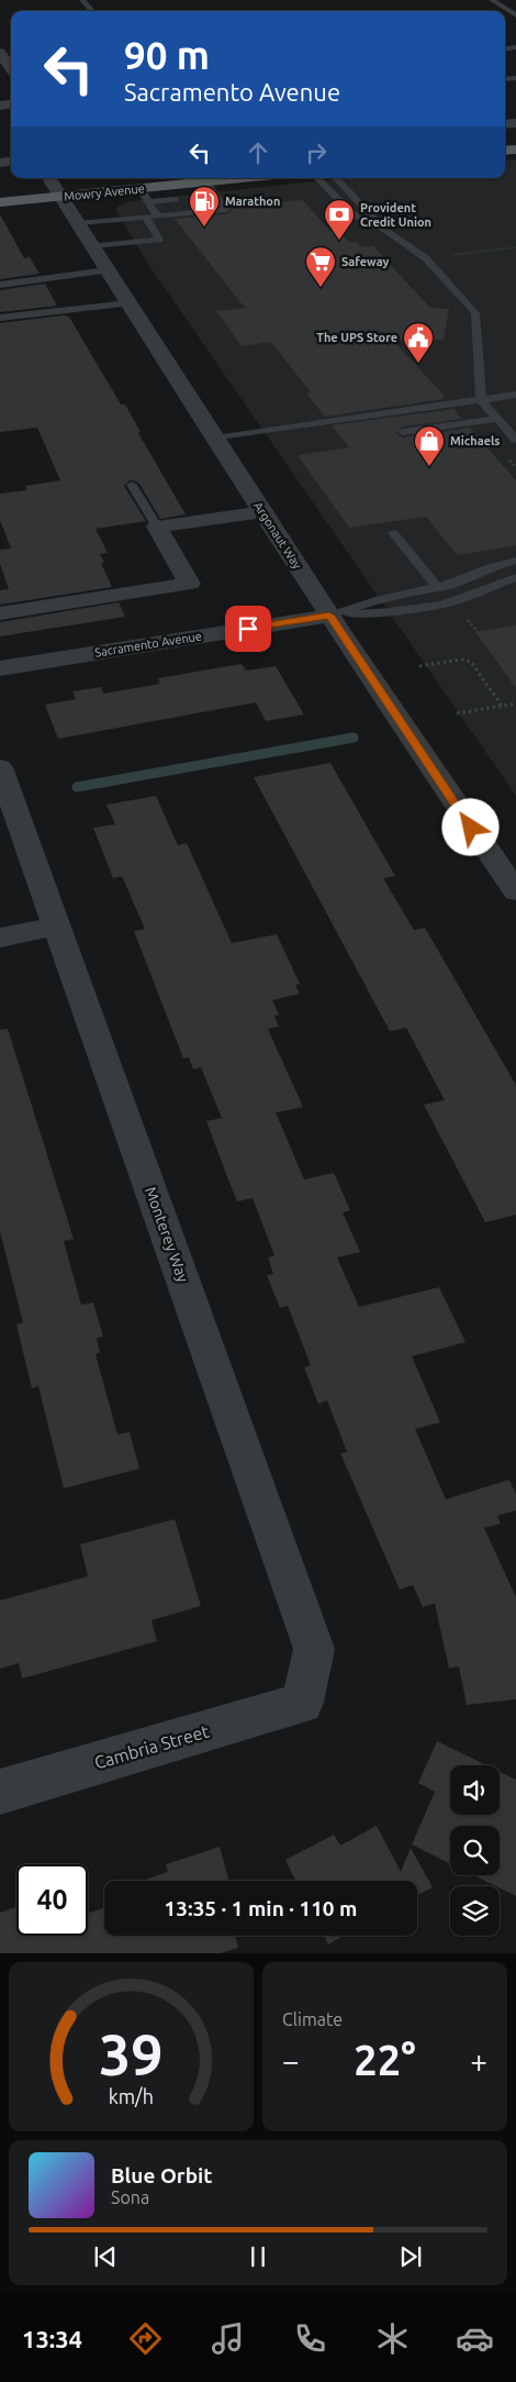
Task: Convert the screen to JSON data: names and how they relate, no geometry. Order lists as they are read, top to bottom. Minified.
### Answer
{"streets":{"main road":["Mowry Avenue"],"street":["Argonaut Way","Sacramento Avenue","Monterey Way","Cambria Street"]},"crossings":[["Mowry Avenue","Argonaut Way"],["Argonaut Way","Sacramento Avenue"],["Monterey Way","Cambria Street"]],"places":{"fuel station":["Marathon"],"bank":["Provident Credit Union"],"supermarket":["Safeway"],"public building":["The UPS Store"],"shop":["Michaels"]},"page":{"turn":["90 m","Sacramento Avenue"],"limit":"40","trip":"13:35 · 1 min · 110 m","tile":"Climate","heat":["−","22°","+"],"song":["Blue Orbit","Sona"],"tabs":"13:34","gauge":["39","km/h"]}}
